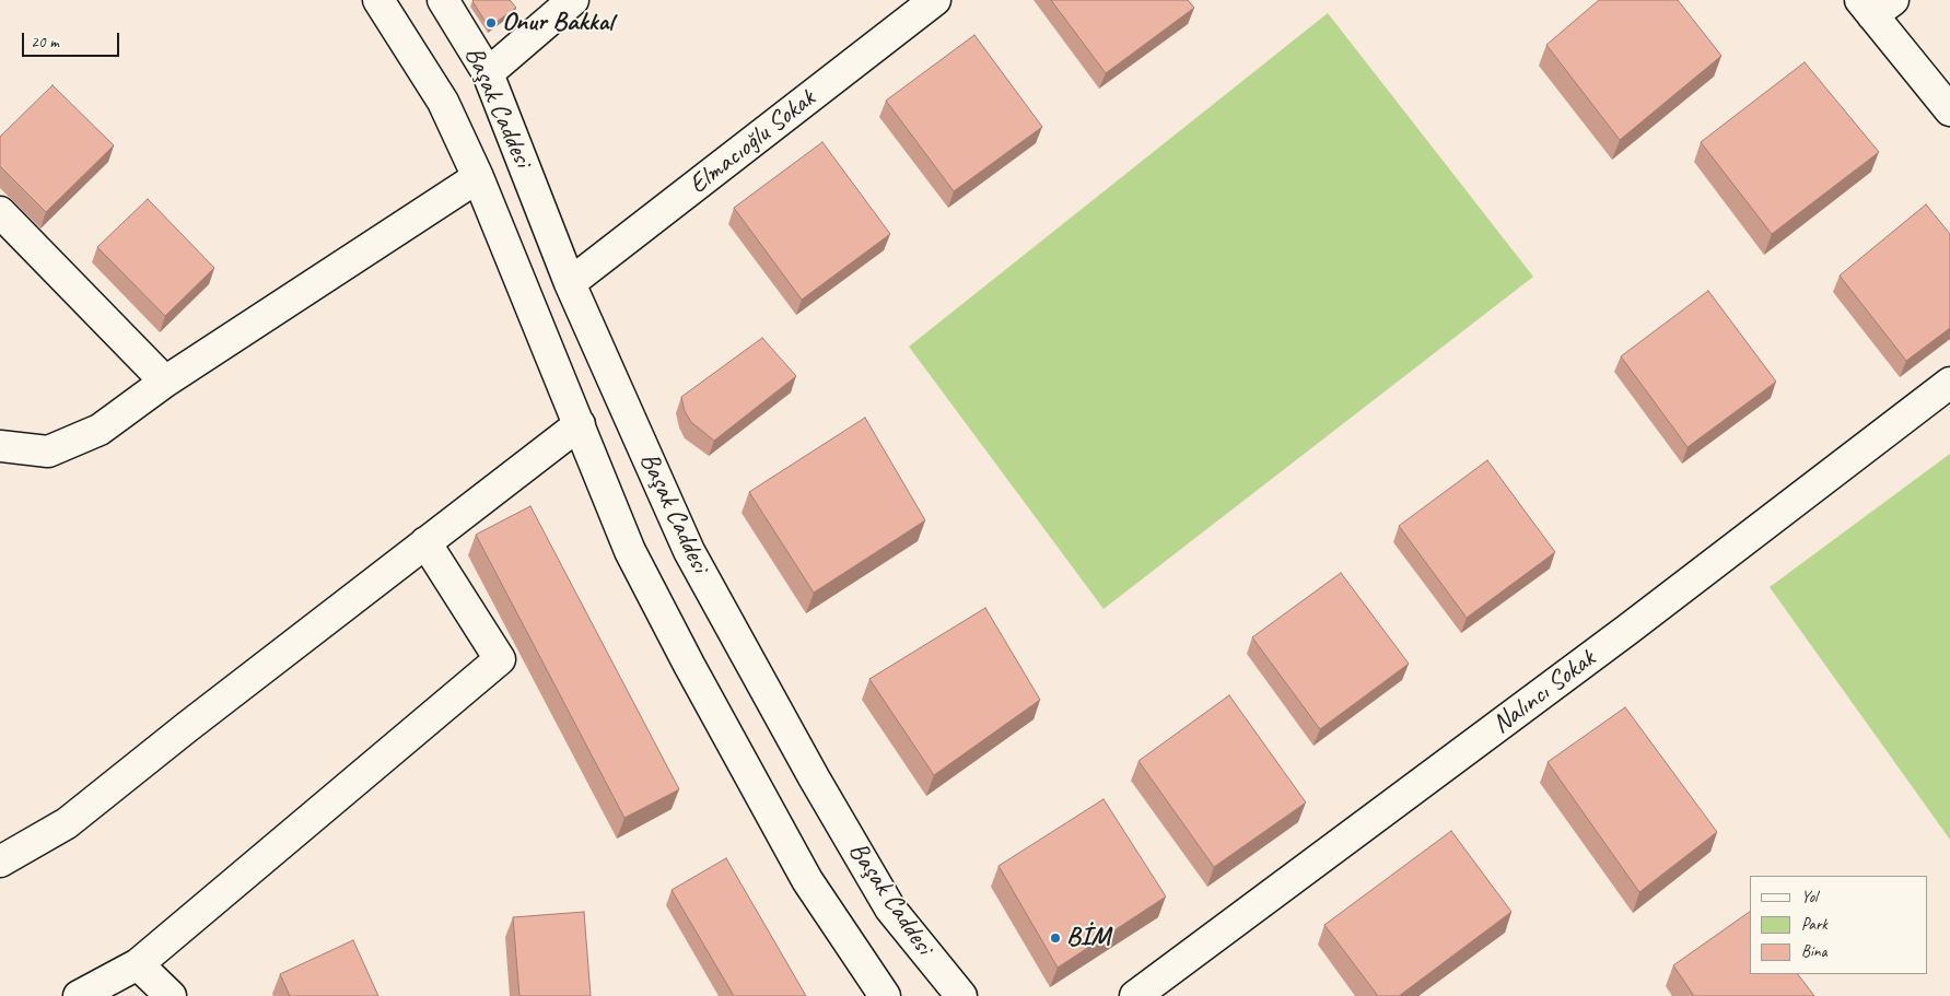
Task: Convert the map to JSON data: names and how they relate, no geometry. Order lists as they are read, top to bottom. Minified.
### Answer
{"streets":{"street":["Başak Caddesi","Elmacıoğlu Sokak","Nalıncı Sokak"]},"crossings":[["Başak Caddesi","Elmacıoğlu Sokak"]],"places":["Onur Bakkal","BİM"],"legend":["Yol","Park","Bina"],"scale_bar":"20 m"}
